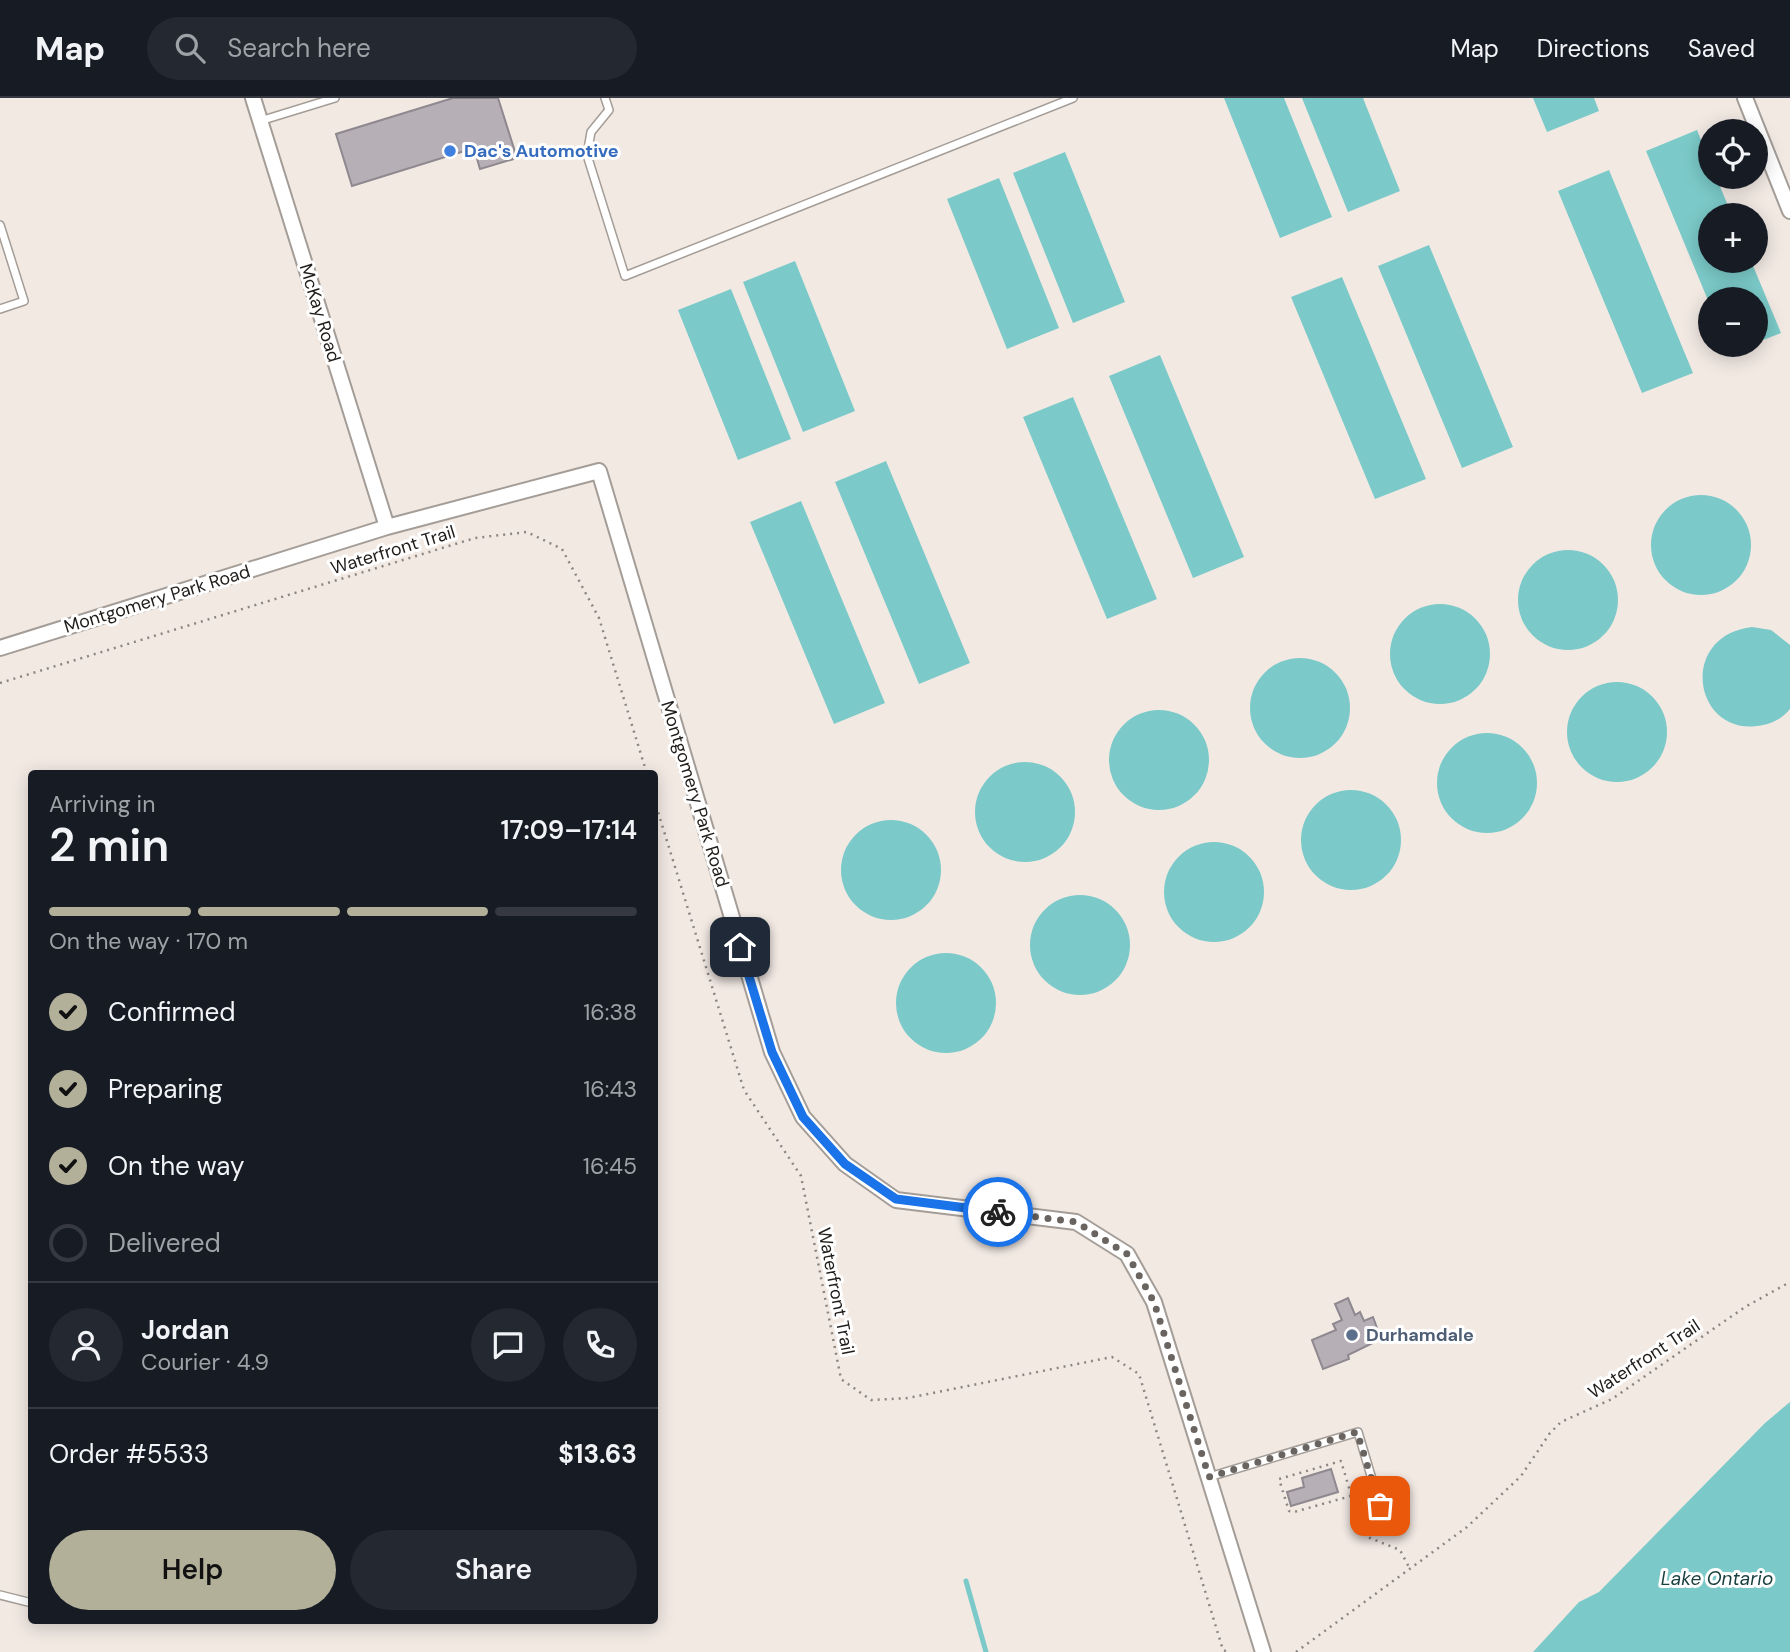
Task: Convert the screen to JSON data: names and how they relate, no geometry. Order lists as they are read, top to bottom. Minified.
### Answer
{"streets":{"street":["McKay Road","Montgomery Park Road"],"path":["Waterfront Trail"]},"crossings":[["McKay Road","Montgomery Park Road"]],"water":["Lake Ontario"],"places":["Dac's Automotive","Durhamdale"],"page":{"header":"Map","search":"Search here","nav":["Map","Directions","Saved"],"map_buttons":["+","−"],"heading":["2 min","Arriving in","17:09–17:14"],"panel":["Jordan","Courier · 4.9","Order #5533","$13.63"],"bar":"On the way · 170 m","list":[["Confirmed","16:38"],["Preparing","16:43"],["On the way","16:45"],"Delivered"],"buttons":["Help","Share"]}}
